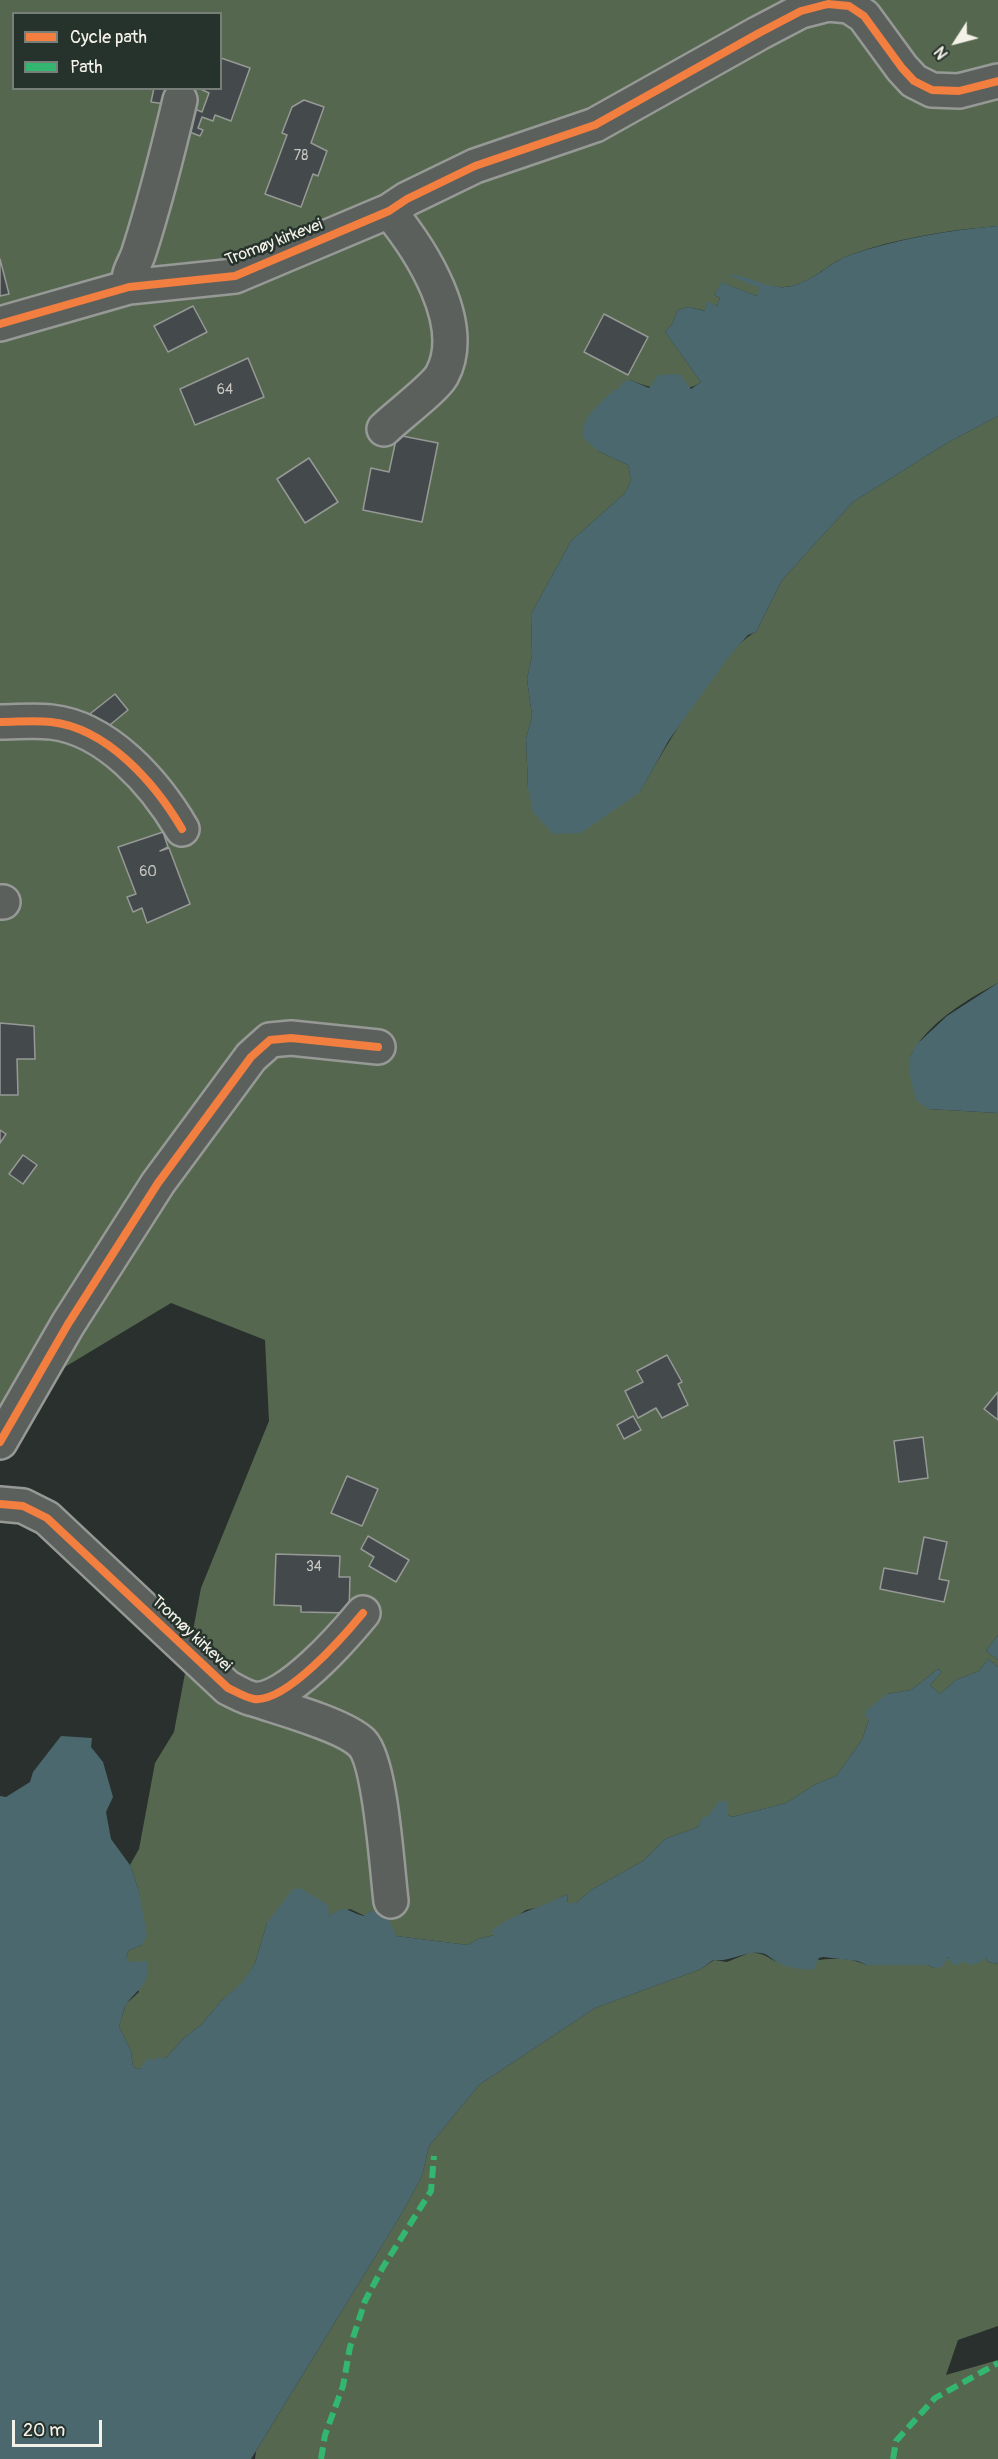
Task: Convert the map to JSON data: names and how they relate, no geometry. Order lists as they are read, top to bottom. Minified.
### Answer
{"streets":{"street":["Tromøy kirkevei"]},"house_numbers":["78","64","60","34"],"legend":["Cycle path","Path"],"scale_bar":"20 m","north":"bottom left"}
